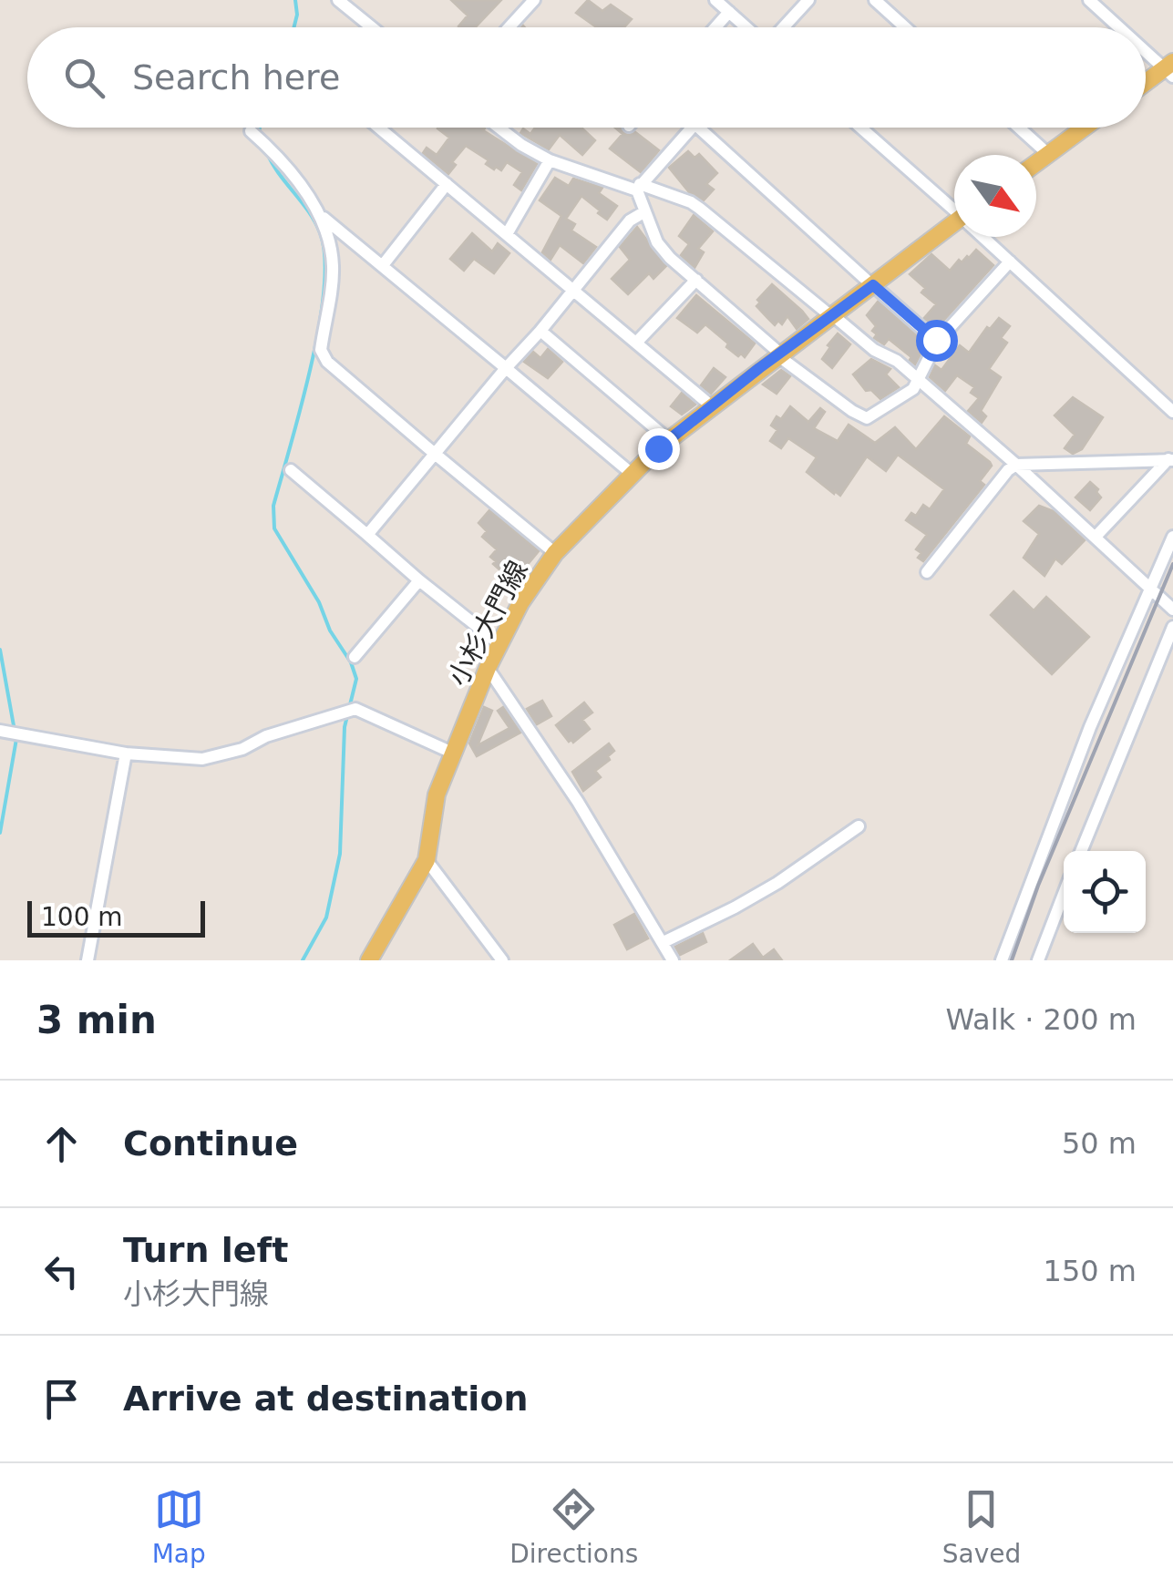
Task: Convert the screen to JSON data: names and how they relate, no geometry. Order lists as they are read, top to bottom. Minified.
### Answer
{"streets":{"main road":["小杉大門線"]},"scale_bar":"100 m","north":"bottom right","page":{"search":"Search here","scale":"100 m","heading":["3 min","Walk · 200 m"],"list":[["Continue","50 m"],["Turn left","小杉大門線","150 m"],"Arrive at destination"],"nav":["Map","Directions","Saved"]}}
